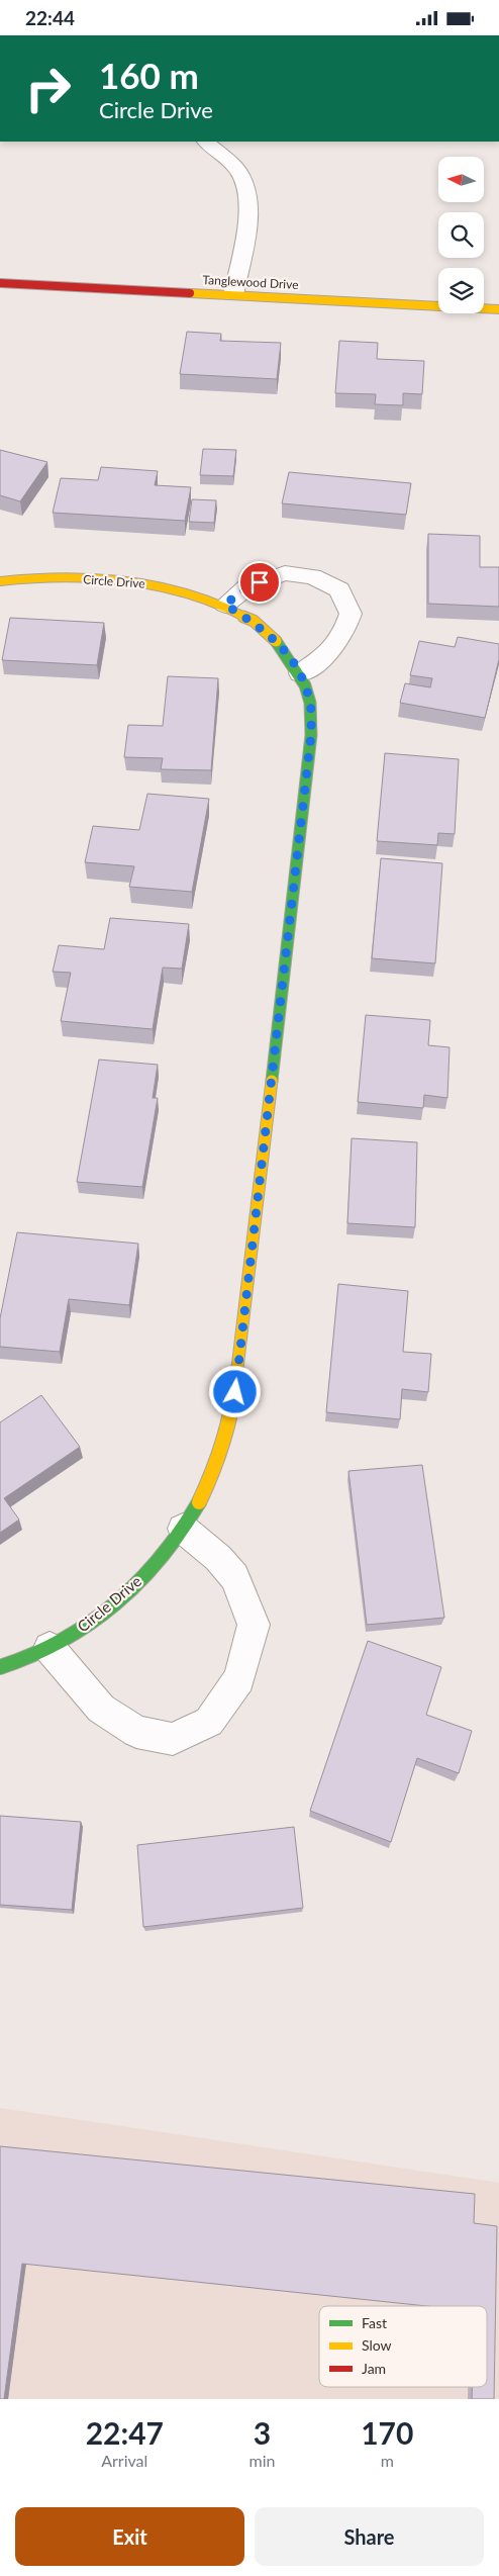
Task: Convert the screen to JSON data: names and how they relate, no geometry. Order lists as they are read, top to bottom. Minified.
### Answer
{"streets":{"street":["Tanglewood Drive","Circle Drive"]},"legend":["Fast","Slow","Jam"],"north":"left","page":{"status":"22:44","turn":["160 m","Circle Drive"],"eta":["22:47","Arrival","3","min","170","m"],"buttons":["Exit","Share"]}}
